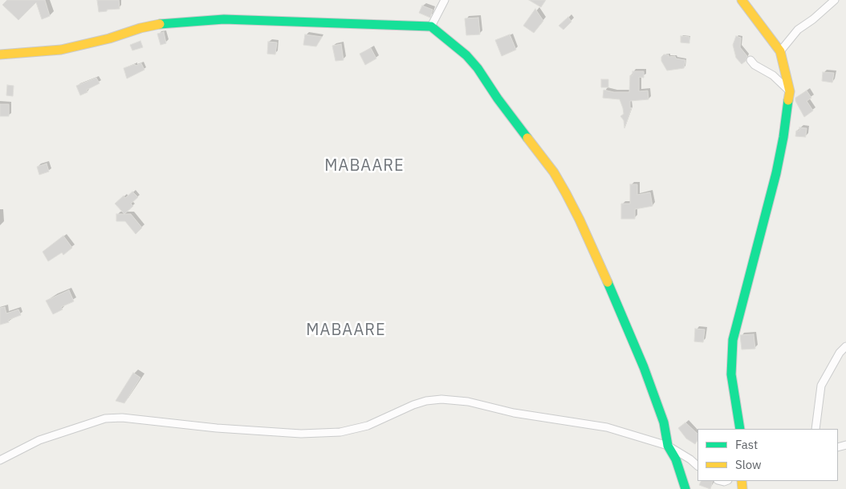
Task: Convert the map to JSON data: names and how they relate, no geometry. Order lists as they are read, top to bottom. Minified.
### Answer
{"districts":["MABAARE","MABAARE"],"legend":["Fast","Slow"]}
